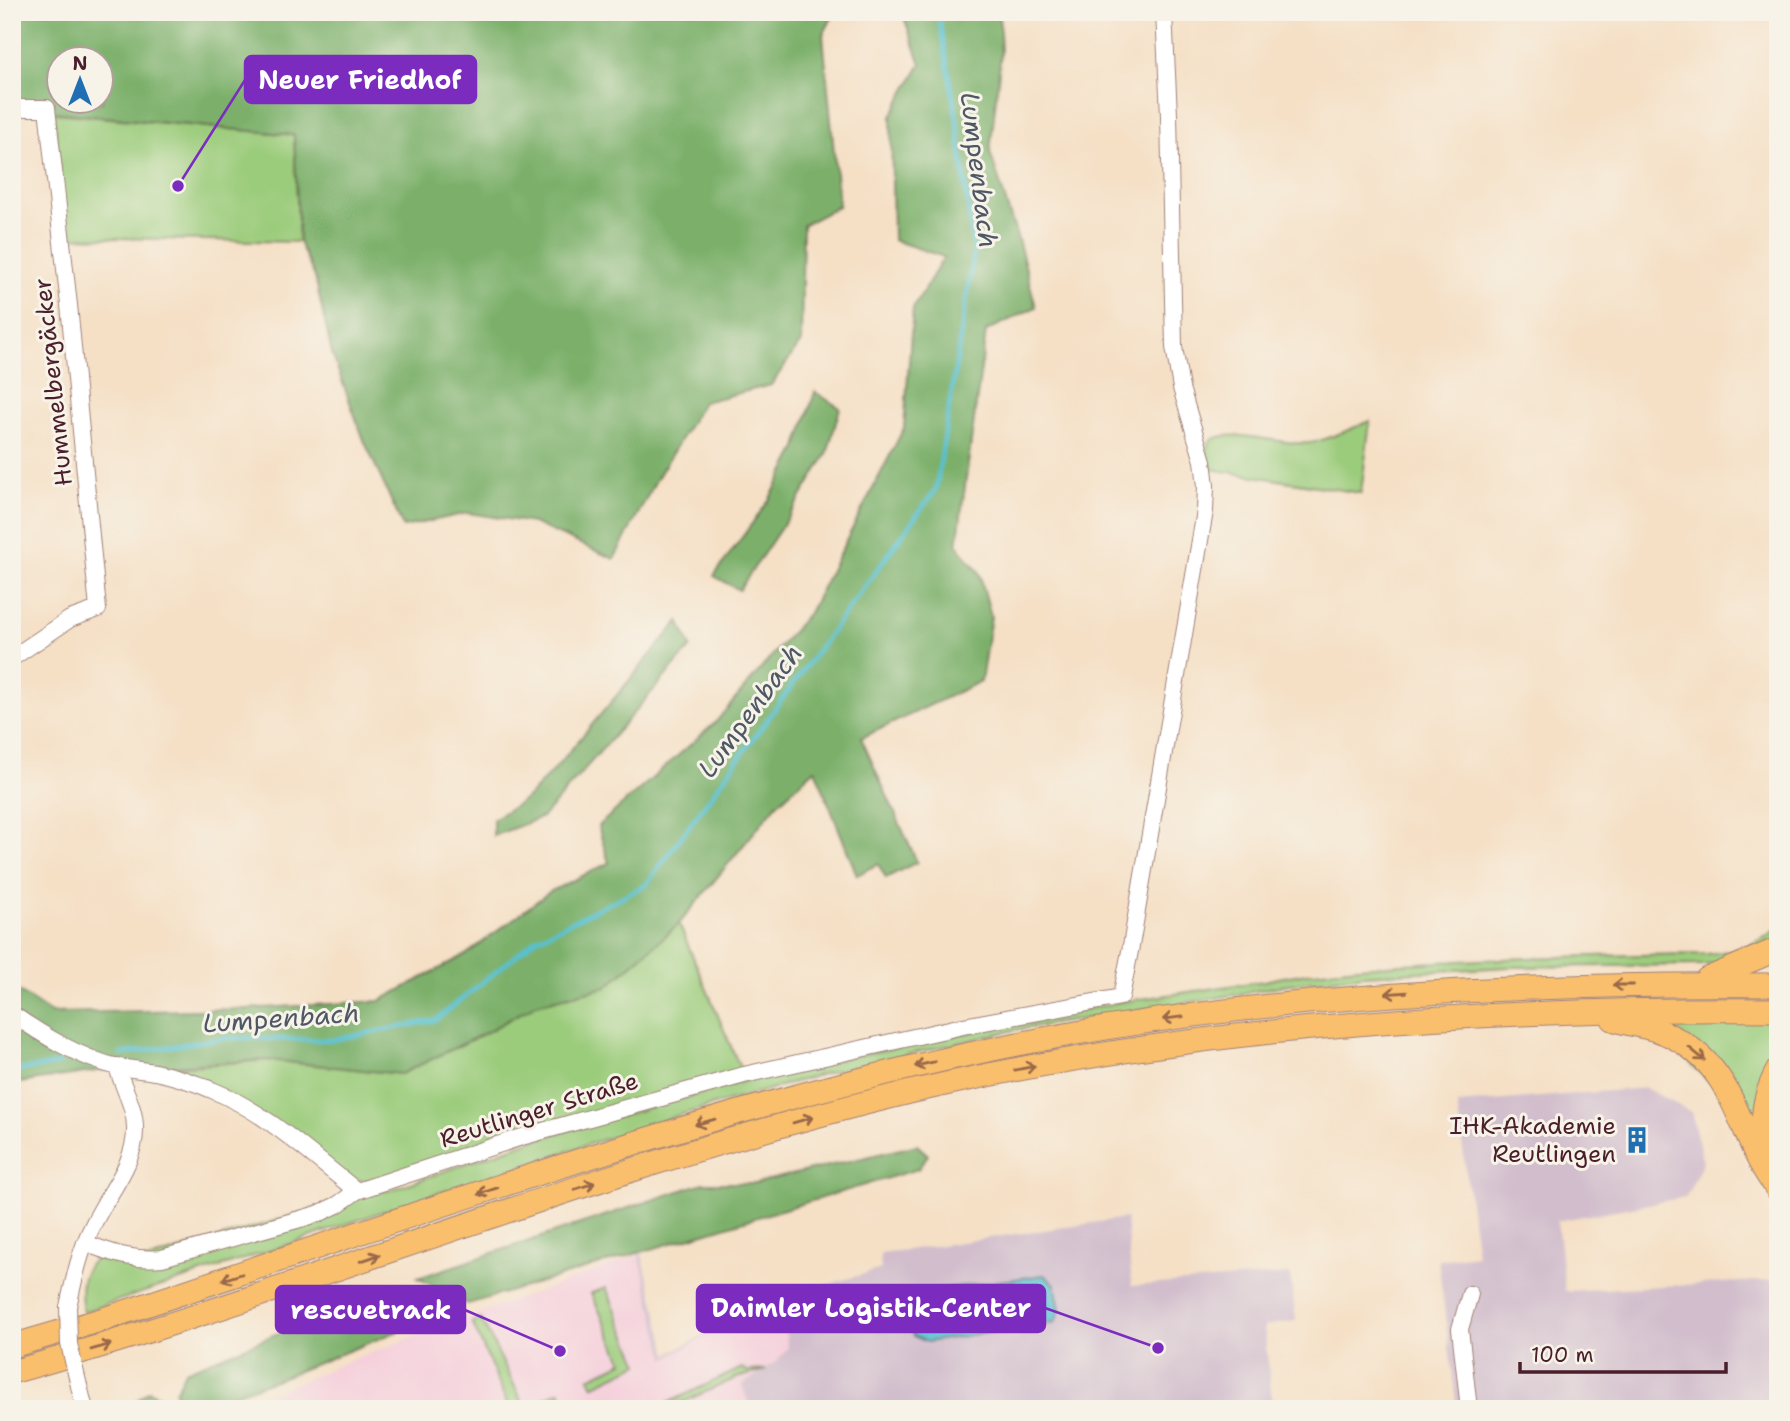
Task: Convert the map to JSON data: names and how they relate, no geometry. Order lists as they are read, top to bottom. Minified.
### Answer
{"streets":{"street":["Hummelbergäcker","Reutlinger Straße"]},"water":["Lumpenbach"],"places":{"other":["Neuer Friedhof","Daimler Logistik-Center","rescuetrack"],"building":["IHK-Akademie Reutlingen"]},"scale_bar":"100 m","north":"top"}
